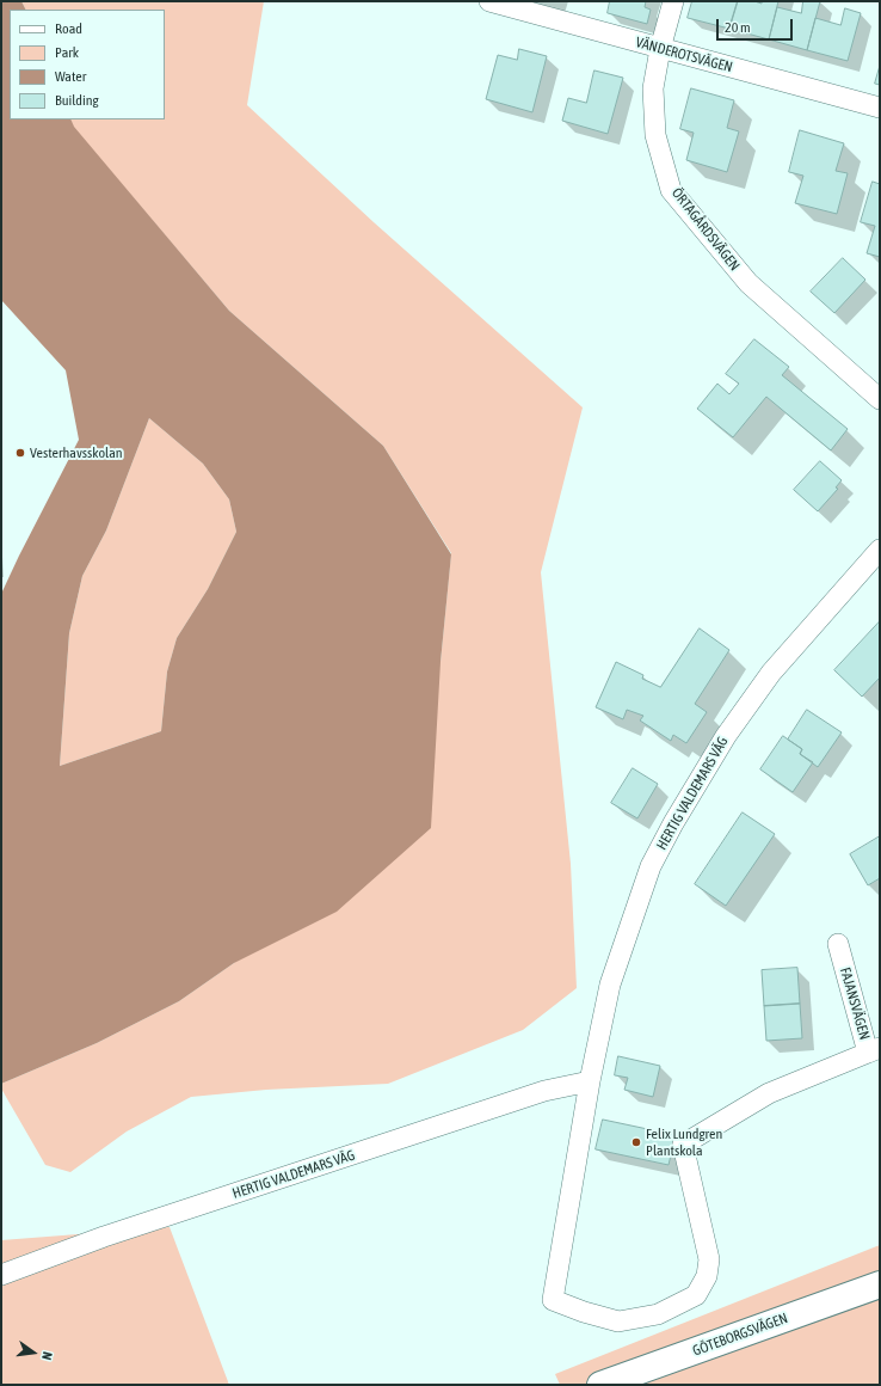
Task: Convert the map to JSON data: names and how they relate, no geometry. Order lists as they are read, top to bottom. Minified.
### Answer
{"streets":{"main road":["GÖTEBORGSVÄGEN"],"street":["VÄNDEROTSVÄGEN","ÖRTAGÅRDSVÄGEN","HERTIG VALDEMARS VÄG","FAJANSVÄGEN"]},"crossings":[["VÄNDEROTSVÄGEN","ÖRTAGÅRDSVÄGEN"],["HERTIG VALDEMARS VÄG","FAJANSVÄGEN"]],"places":["Vesterhavsskolan","Felix Lundgren Plantskola"],"legend":["Road","Park","Water","Building"],"scale_bar":"20 m","north":"right"}
